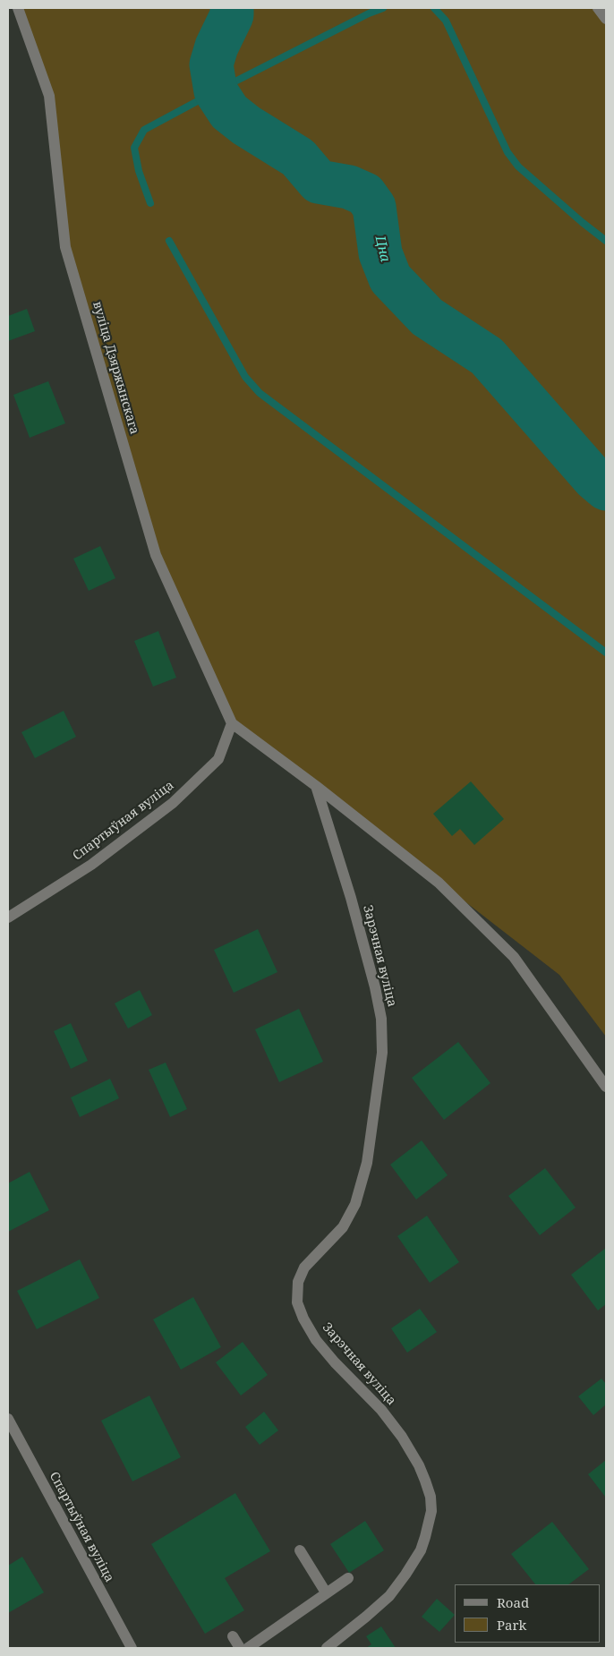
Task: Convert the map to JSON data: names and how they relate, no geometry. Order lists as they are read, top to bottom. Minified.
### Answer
{"streets":{"street":["вуліца Дзяржынскага","Спартыўная вуліца","Зарэчная вуліца"]},"crossings":[["вуліца Дзяржынскага","Спартыўная вуліца"]],"water":["Цна"],"legend":["Road","Park"]}
